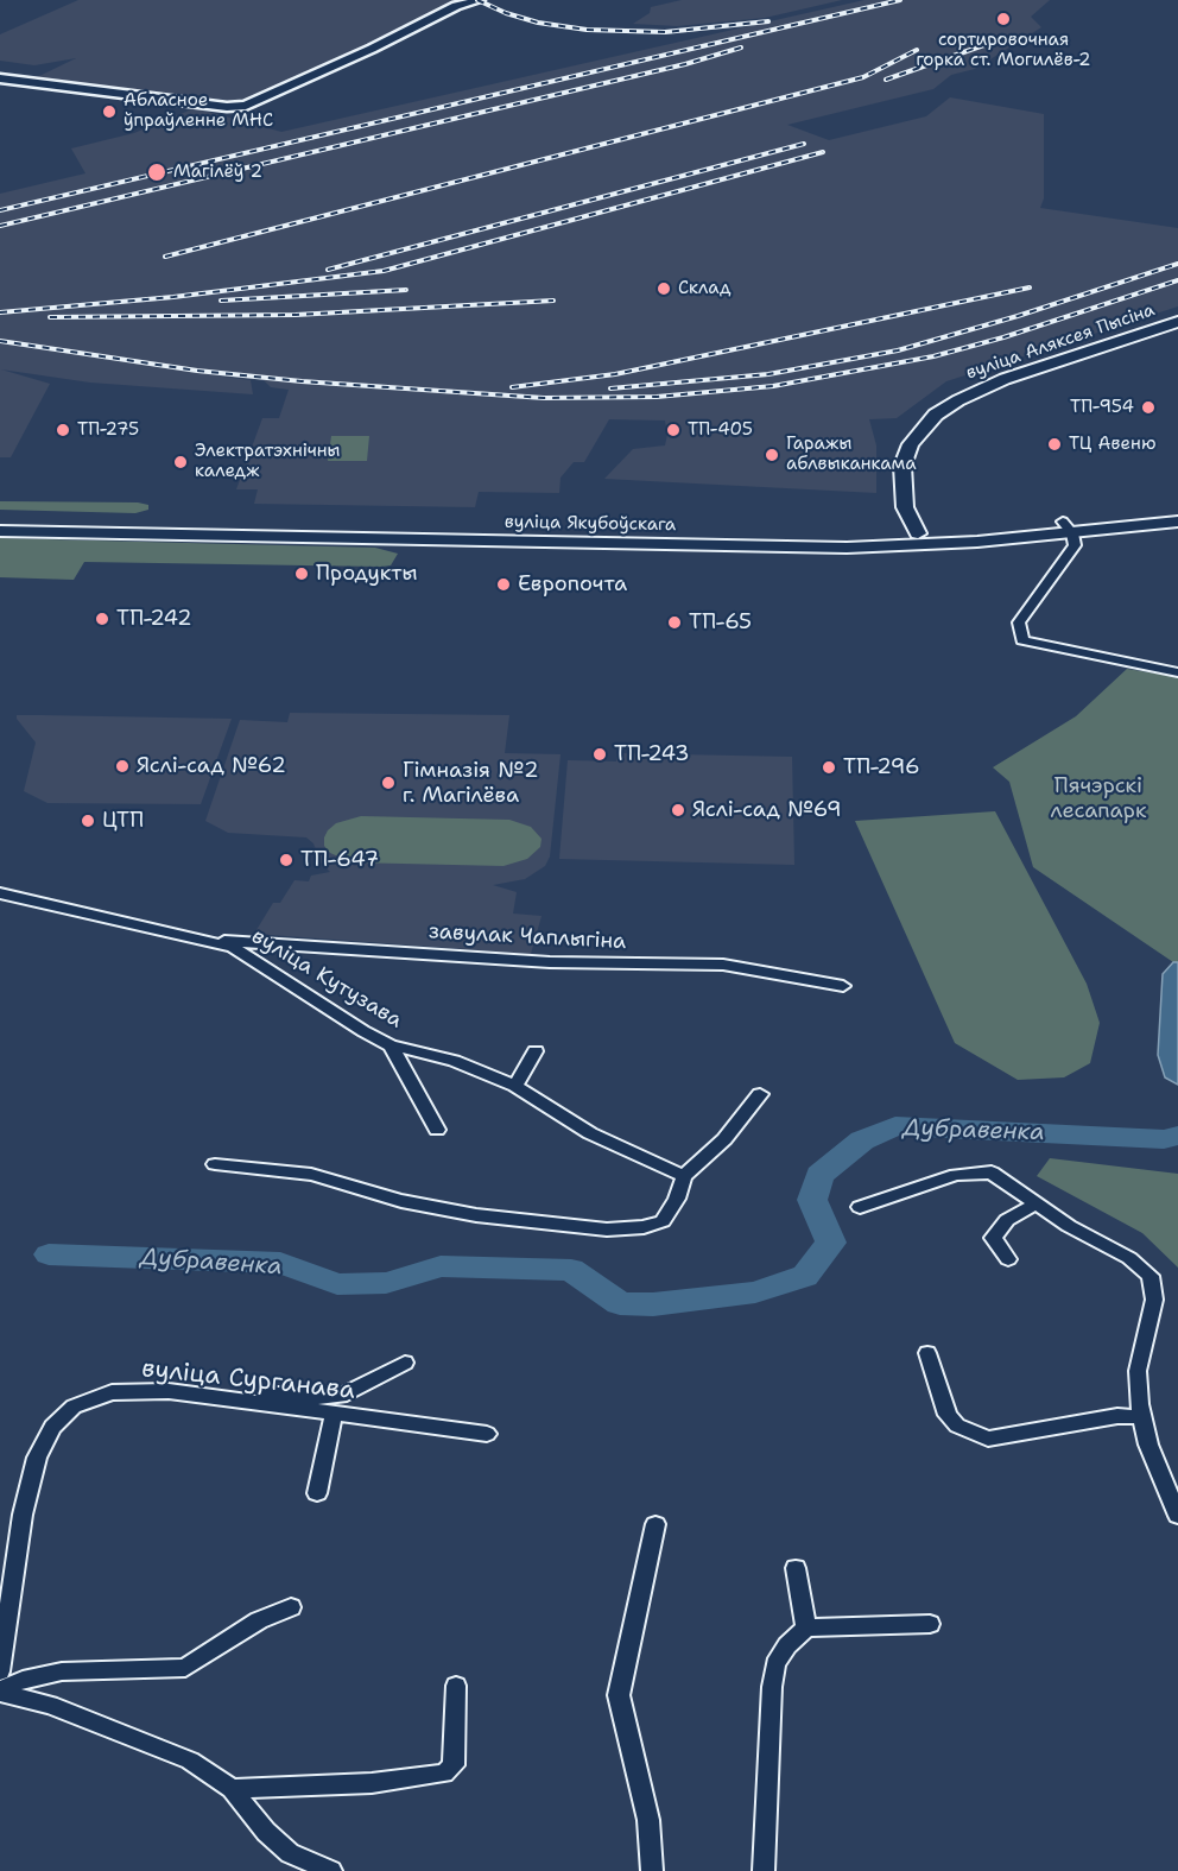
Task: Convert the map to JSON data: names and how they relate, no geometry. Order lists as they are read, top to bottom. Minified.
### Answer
{"streets":{"main road":["вуліца Аляксея Пысіна","вуліца Якубоўскага"],"street":["завулак Чаплыгіна","вуліца Кутузава","вуліца Сурганава"]},"crossings":[["вуліца Аляксея Пысіна","вуліца Якубоўскага"],["завулак Чаплыгіна","вуліца Кутузава"]],"water":["Дубравенка"],"parks":["Пячэрскі лесапарк"],"places":["сортировочная горка ст. Могилёв-2","Абласное ўпраўленне МНС","Магілёў 2","Склад","ТП-954","ТП-275","ТП-405","ТЦ Авеню","Гаражы аблвыканкама","Электратэхнічны каледж","Продукты","Европочта","ТП-242","ТП-65","ТП-243","Яслі-сад №62","ТП-296","Гімназія №2 г. Магілёва","Яслі-сад №69","ЦТП","ТП-647"]}
